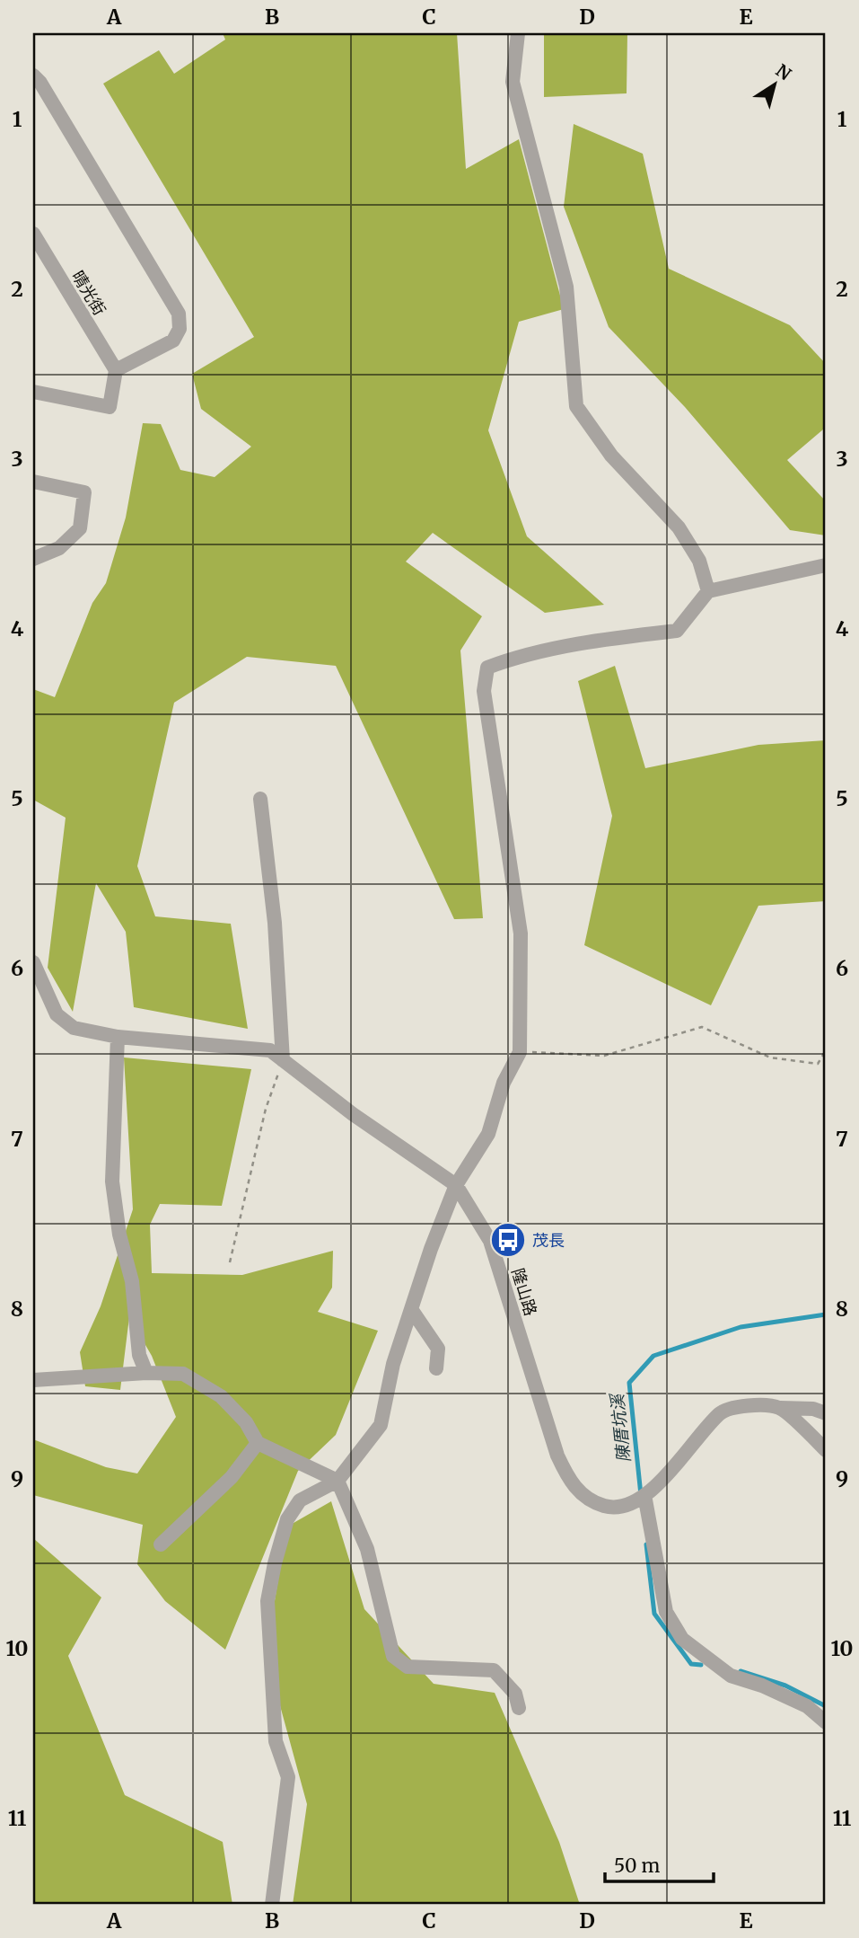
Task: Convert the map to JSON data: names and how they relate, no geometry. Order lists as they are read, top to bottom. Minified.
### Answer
{"streets":{"street":["晴光街","隆山路"]},"water":["陳厝坑溪"],"places":{"bus stop":["茂長"]},"scale_bar":"50 m","north":"top right","grid":{"columns":["A","B","C","D","E"],"rows":["1","2","3","4","5","6","7","8","9","10","11"]}}
